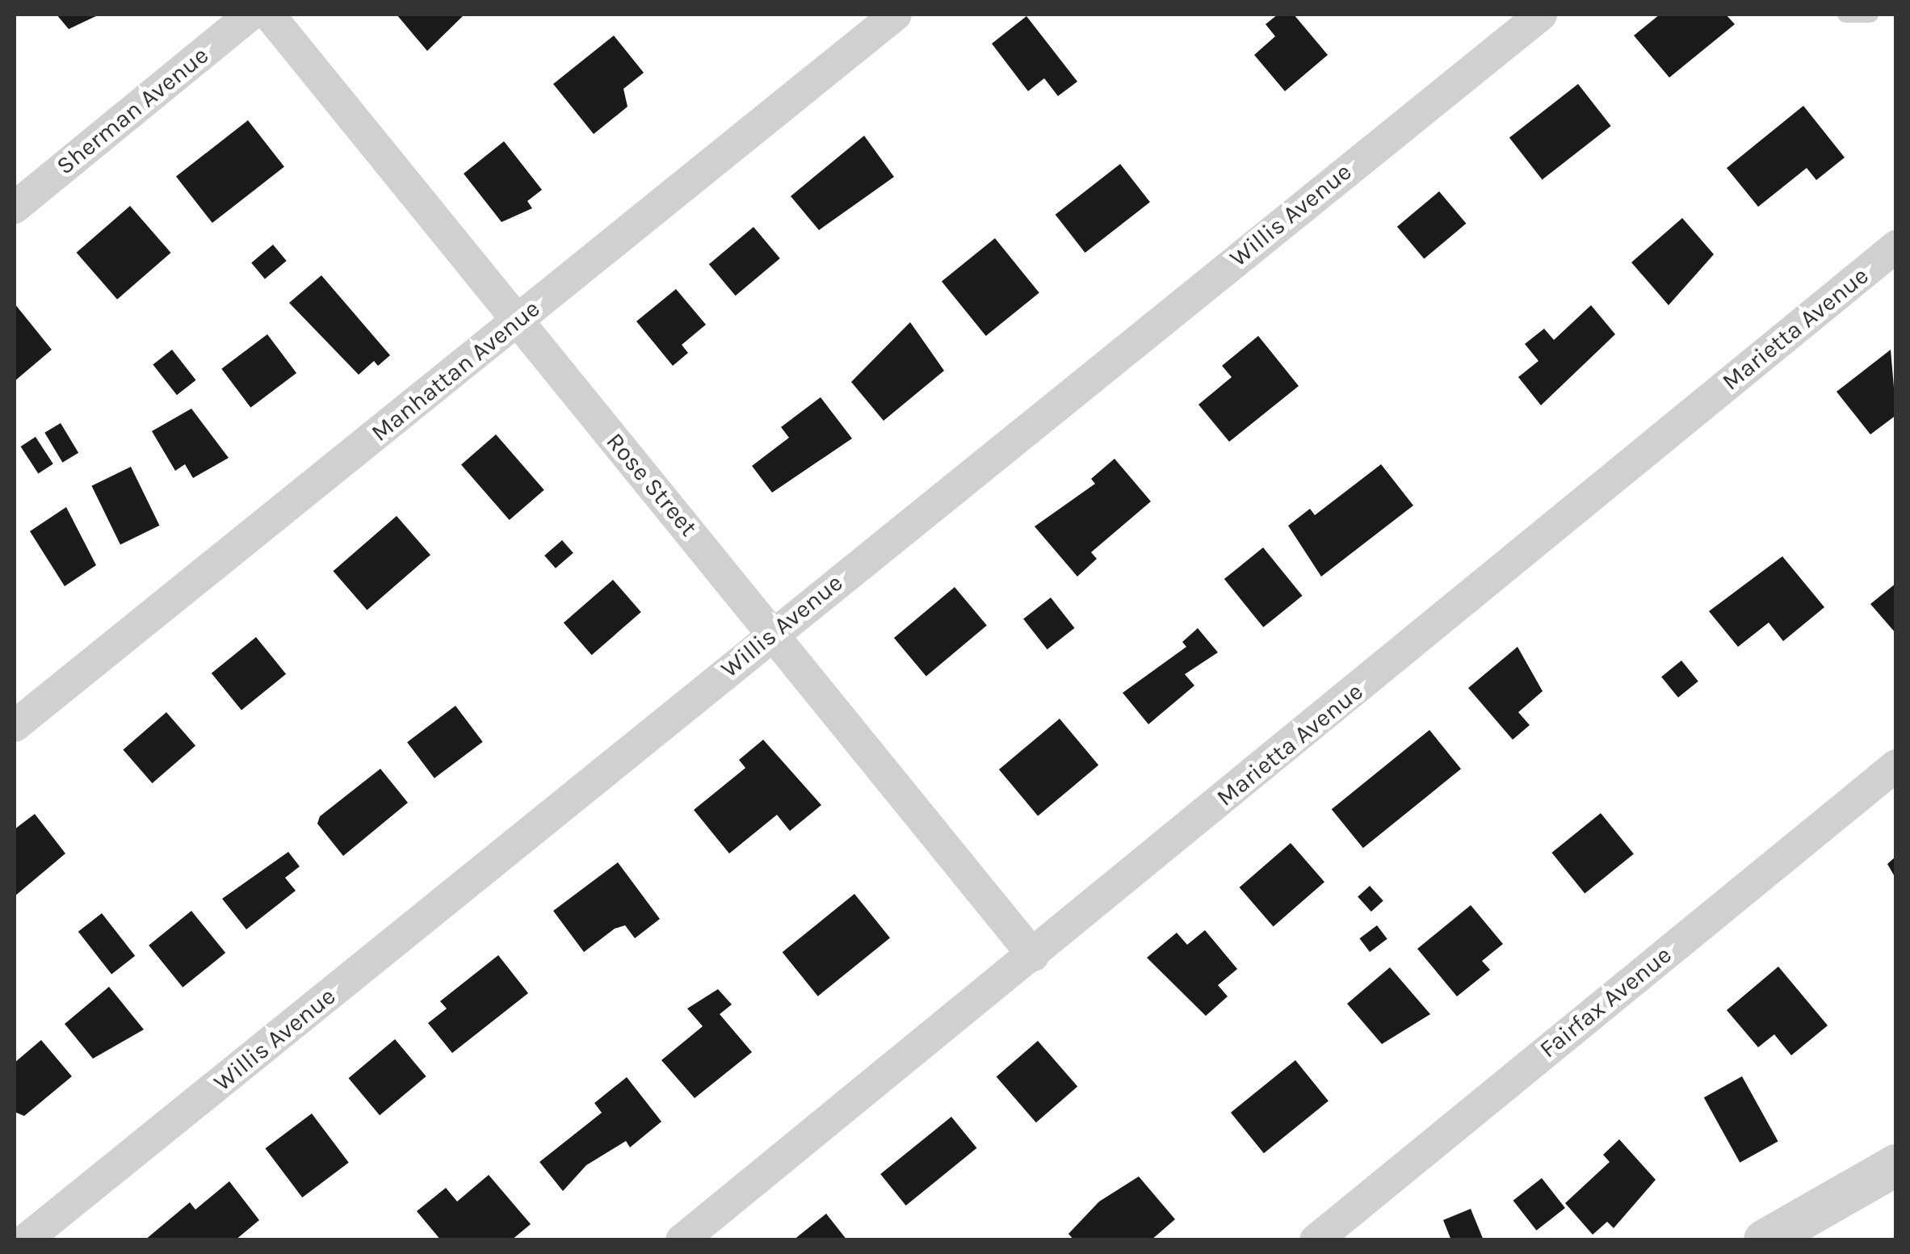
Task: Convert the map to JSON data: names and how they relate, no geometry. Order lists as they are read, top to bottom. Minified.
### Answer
{"streets":{"street":["Sherman Avenue","Willis Avenue","Marietta Avenue","Manhattan Avenue","Rose Street","Fairfax Avenue"]},"crossings":[["Willis Avenue","Rose Street"],["Marietta Avenue","Rose Street"],["Manhattan Avenue","Rose Street"]]}
